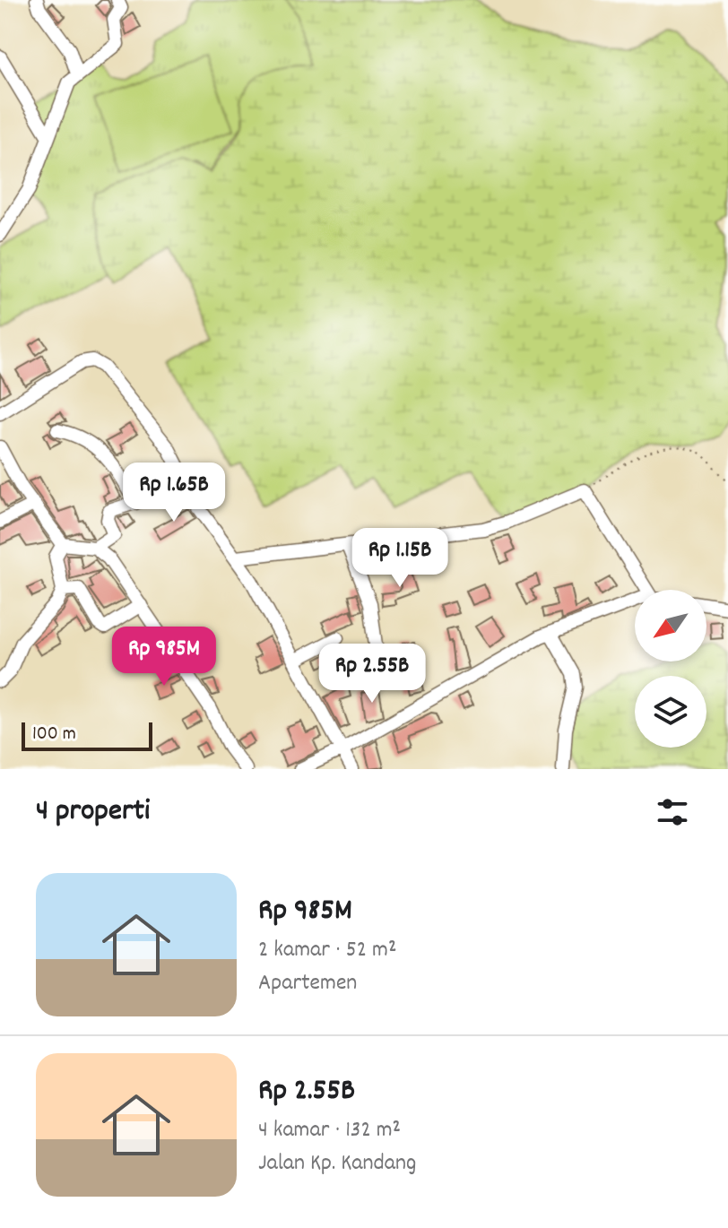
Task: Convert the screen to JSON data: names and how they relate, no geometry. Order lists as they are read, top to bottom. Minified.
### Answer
{"scale_bar":"100 m","north":"bottom left","page":{"price":["Rp 1.65B","Rp 1.15B","Rp 985M","Rp 2.55B"],"scale":"100 m","heading":"4 properti","list":[{"name":"Rp 985M","note":"2 kamar · 52 m² · Apartemen"},{"name":"Rp 2.55B","note":"4 kamar · 132 m² · Jalan Kp. Kandang"}]}}
